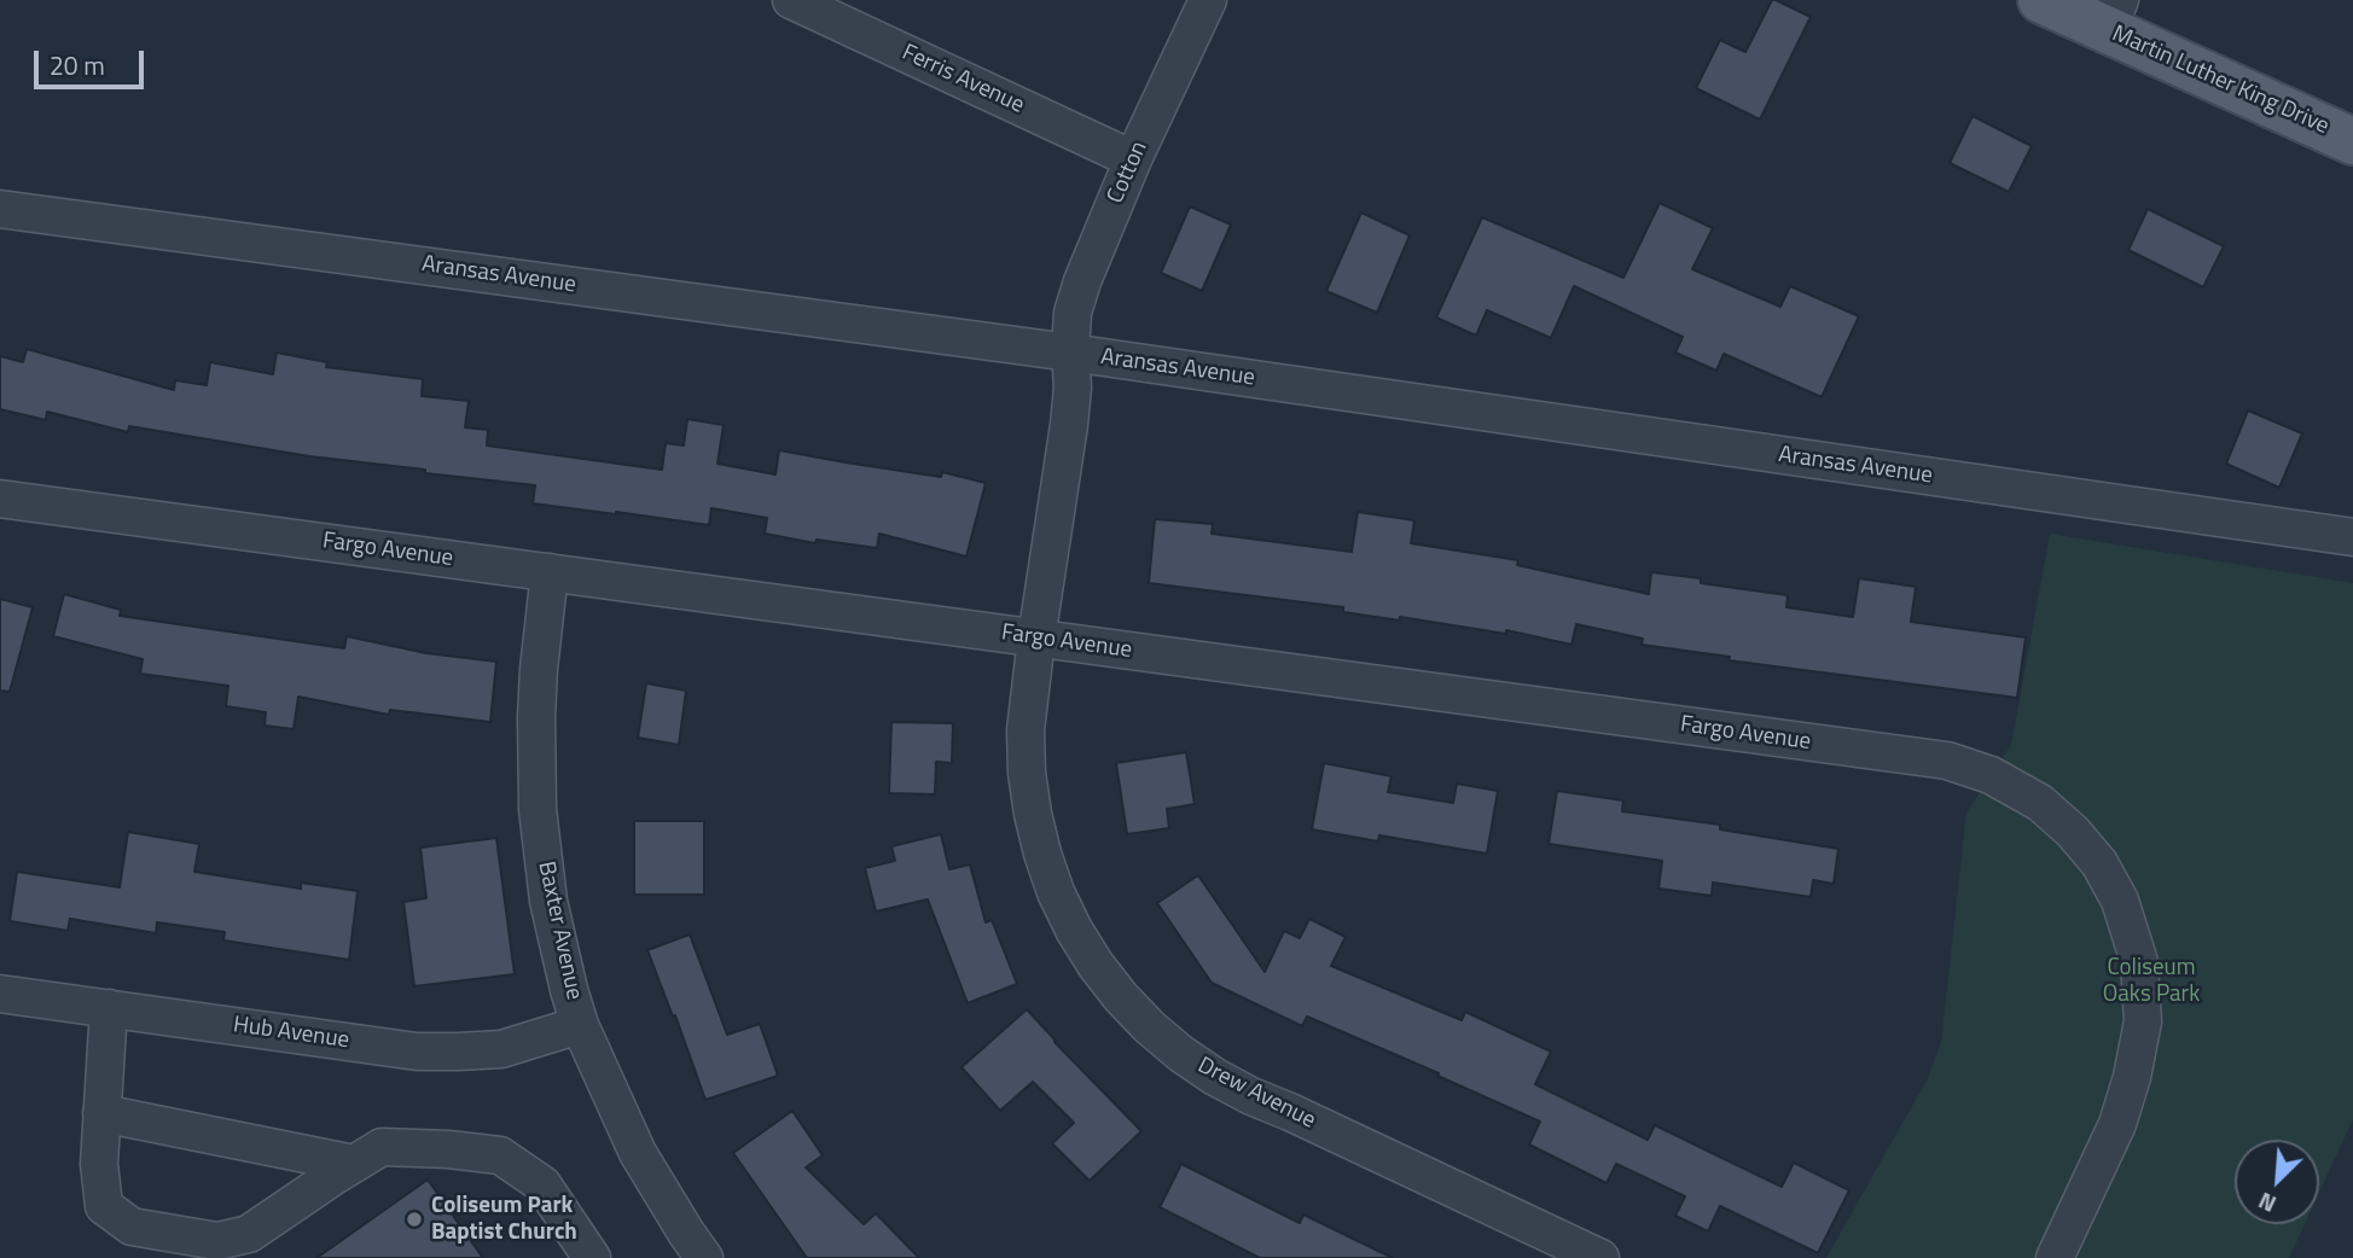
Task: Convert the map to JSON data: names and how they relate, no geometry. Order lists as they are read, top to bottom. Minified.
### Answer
{"streets":{"main road":["Martin Luther King Drive"],"street":["Ferris Avenue","Cotton","Aransas Avenue","Fargo Avenue","Baxter Avenue","Hub Avenue","Drew Avenue"]},"crossings":[["Ferris Avenue","Cotton"],["Cotton","Aransas Avenue"],["Cotton","Drew Avenue"],["Aransas Avenue","Drew Avenue"],["Fargo Avenue","Baxter Avenue"],["Fargo Avenue","Drew Avenue"],["Baxter Avenue","Hub Avenue"]],"parks":["Coliseum Oaks Park"],"places":["Coliseum Park Baptist Church"],"scale_bar":"20 m","north":"bottom left"}
